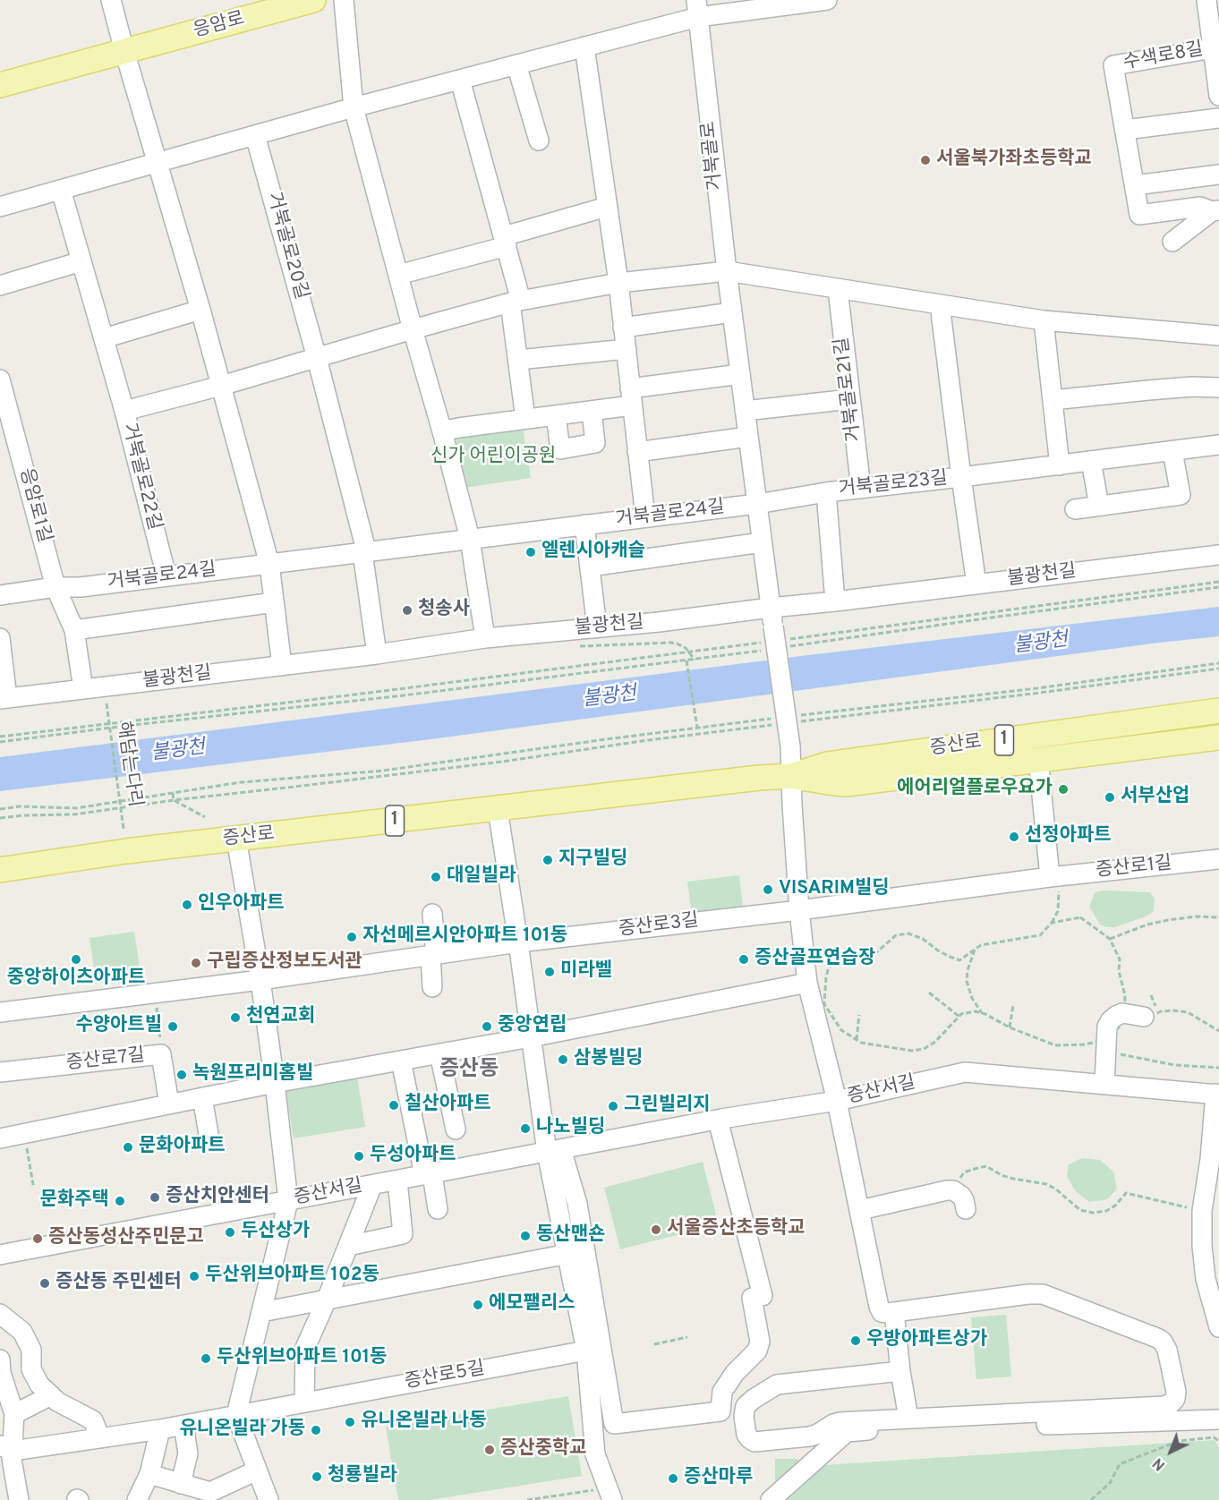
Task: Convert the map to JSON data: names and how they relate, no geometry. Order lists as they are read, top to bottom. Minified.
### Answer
{"streets":{"main road":["응암로","1","증산로"],"street":["수색로8길","거북골로","거북골로20길","거북골로21길","거북골로22길","거북골로23길","응암로1길","거북골로24길","불광천길","증산로1길","증산로3길","증산로7길","증산서길","증산로5길"],"path":["해담는다리"]},"crossings":[["거북골로","거북골로22길"],["거북골로","거북골로23길"],["거북골로","거북골로24길"],["거북골로","불광천길"],["거북골로","증산로"],["거북골로20길","거북골로22길"],["거북골로21길","거북골로23길"],["거북골로22길","거북골로24길"],["거북골로23길","거북골로24길"],["거북골로23길","불광천길"],["응암로1길","거북골로24길"],["응암로1길","불광천길"],["증산로1길","증산로3길"]],"districts":["증산동"],"water":["불광천"],"parks":["신가 어린이공원"],"places":["서울북가좌초등학교","엘렌시아캐슬","청송사","에어리얼플로우요가","서부산업","선정아파트","지구빌딩","대일빌라","VISARIM빌딩","인우아파트","자선메르시안아파트 101동","중앙하이츠아파트","증산골프연습장","구립증산정보도서관","미라벨","천연교회","수양아트빌","중앙연립","삼봉빌딩","녹원프리미홈빌","칠산아파트","그린빌리지","나노빌딩","문화아파트","두성아파트","증산치안센터","문화주택","서울증산초등학교","두산상가","동산맨숀","증산동성산주민문고","두산위브아파트 102동","증산동 주민센터","에모팰리스","우방아파트상가","두산위브아파트 101동","유니온빌라 나동","유니온빌라 가동","증산중학교","청룡빌라","증산마루"],"north":"bottom left"}
